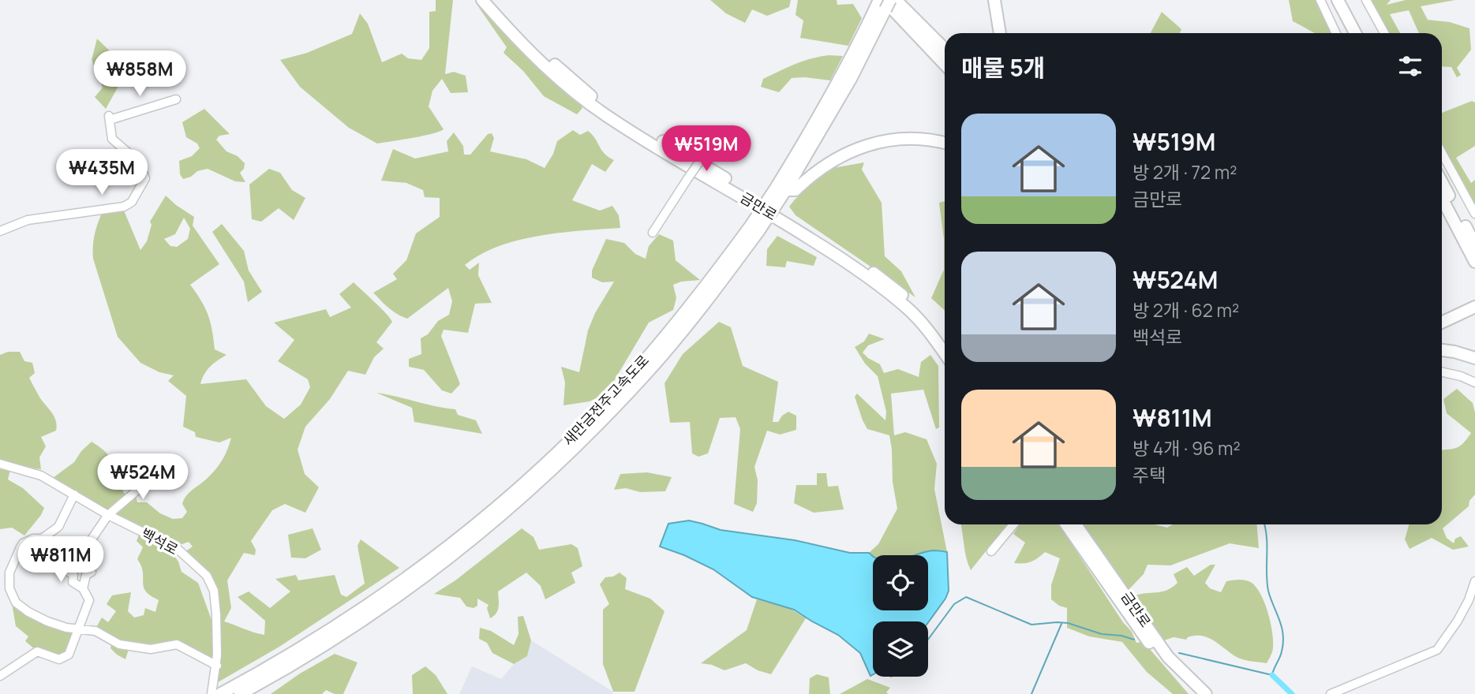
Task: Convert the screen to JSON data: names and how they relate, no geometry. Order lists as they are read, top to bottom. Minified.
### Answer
{"streets":{"highway":["금만로","새만금전주고속도로"],"street":["백석로"]},"page":{"heading":"매물 5개","price":["₩858M","₩519M","₩435M","₩524M","₩811M"],"list":[{"name":"₩519M","note":"방 2개 · 72 m² · 금만로"},{"name":"₩524M","note":"방 2개 · 62 m² · 백석로"},{"name":"₩811M","note":"방 4개 · 96 m² · 주택"}]}}
